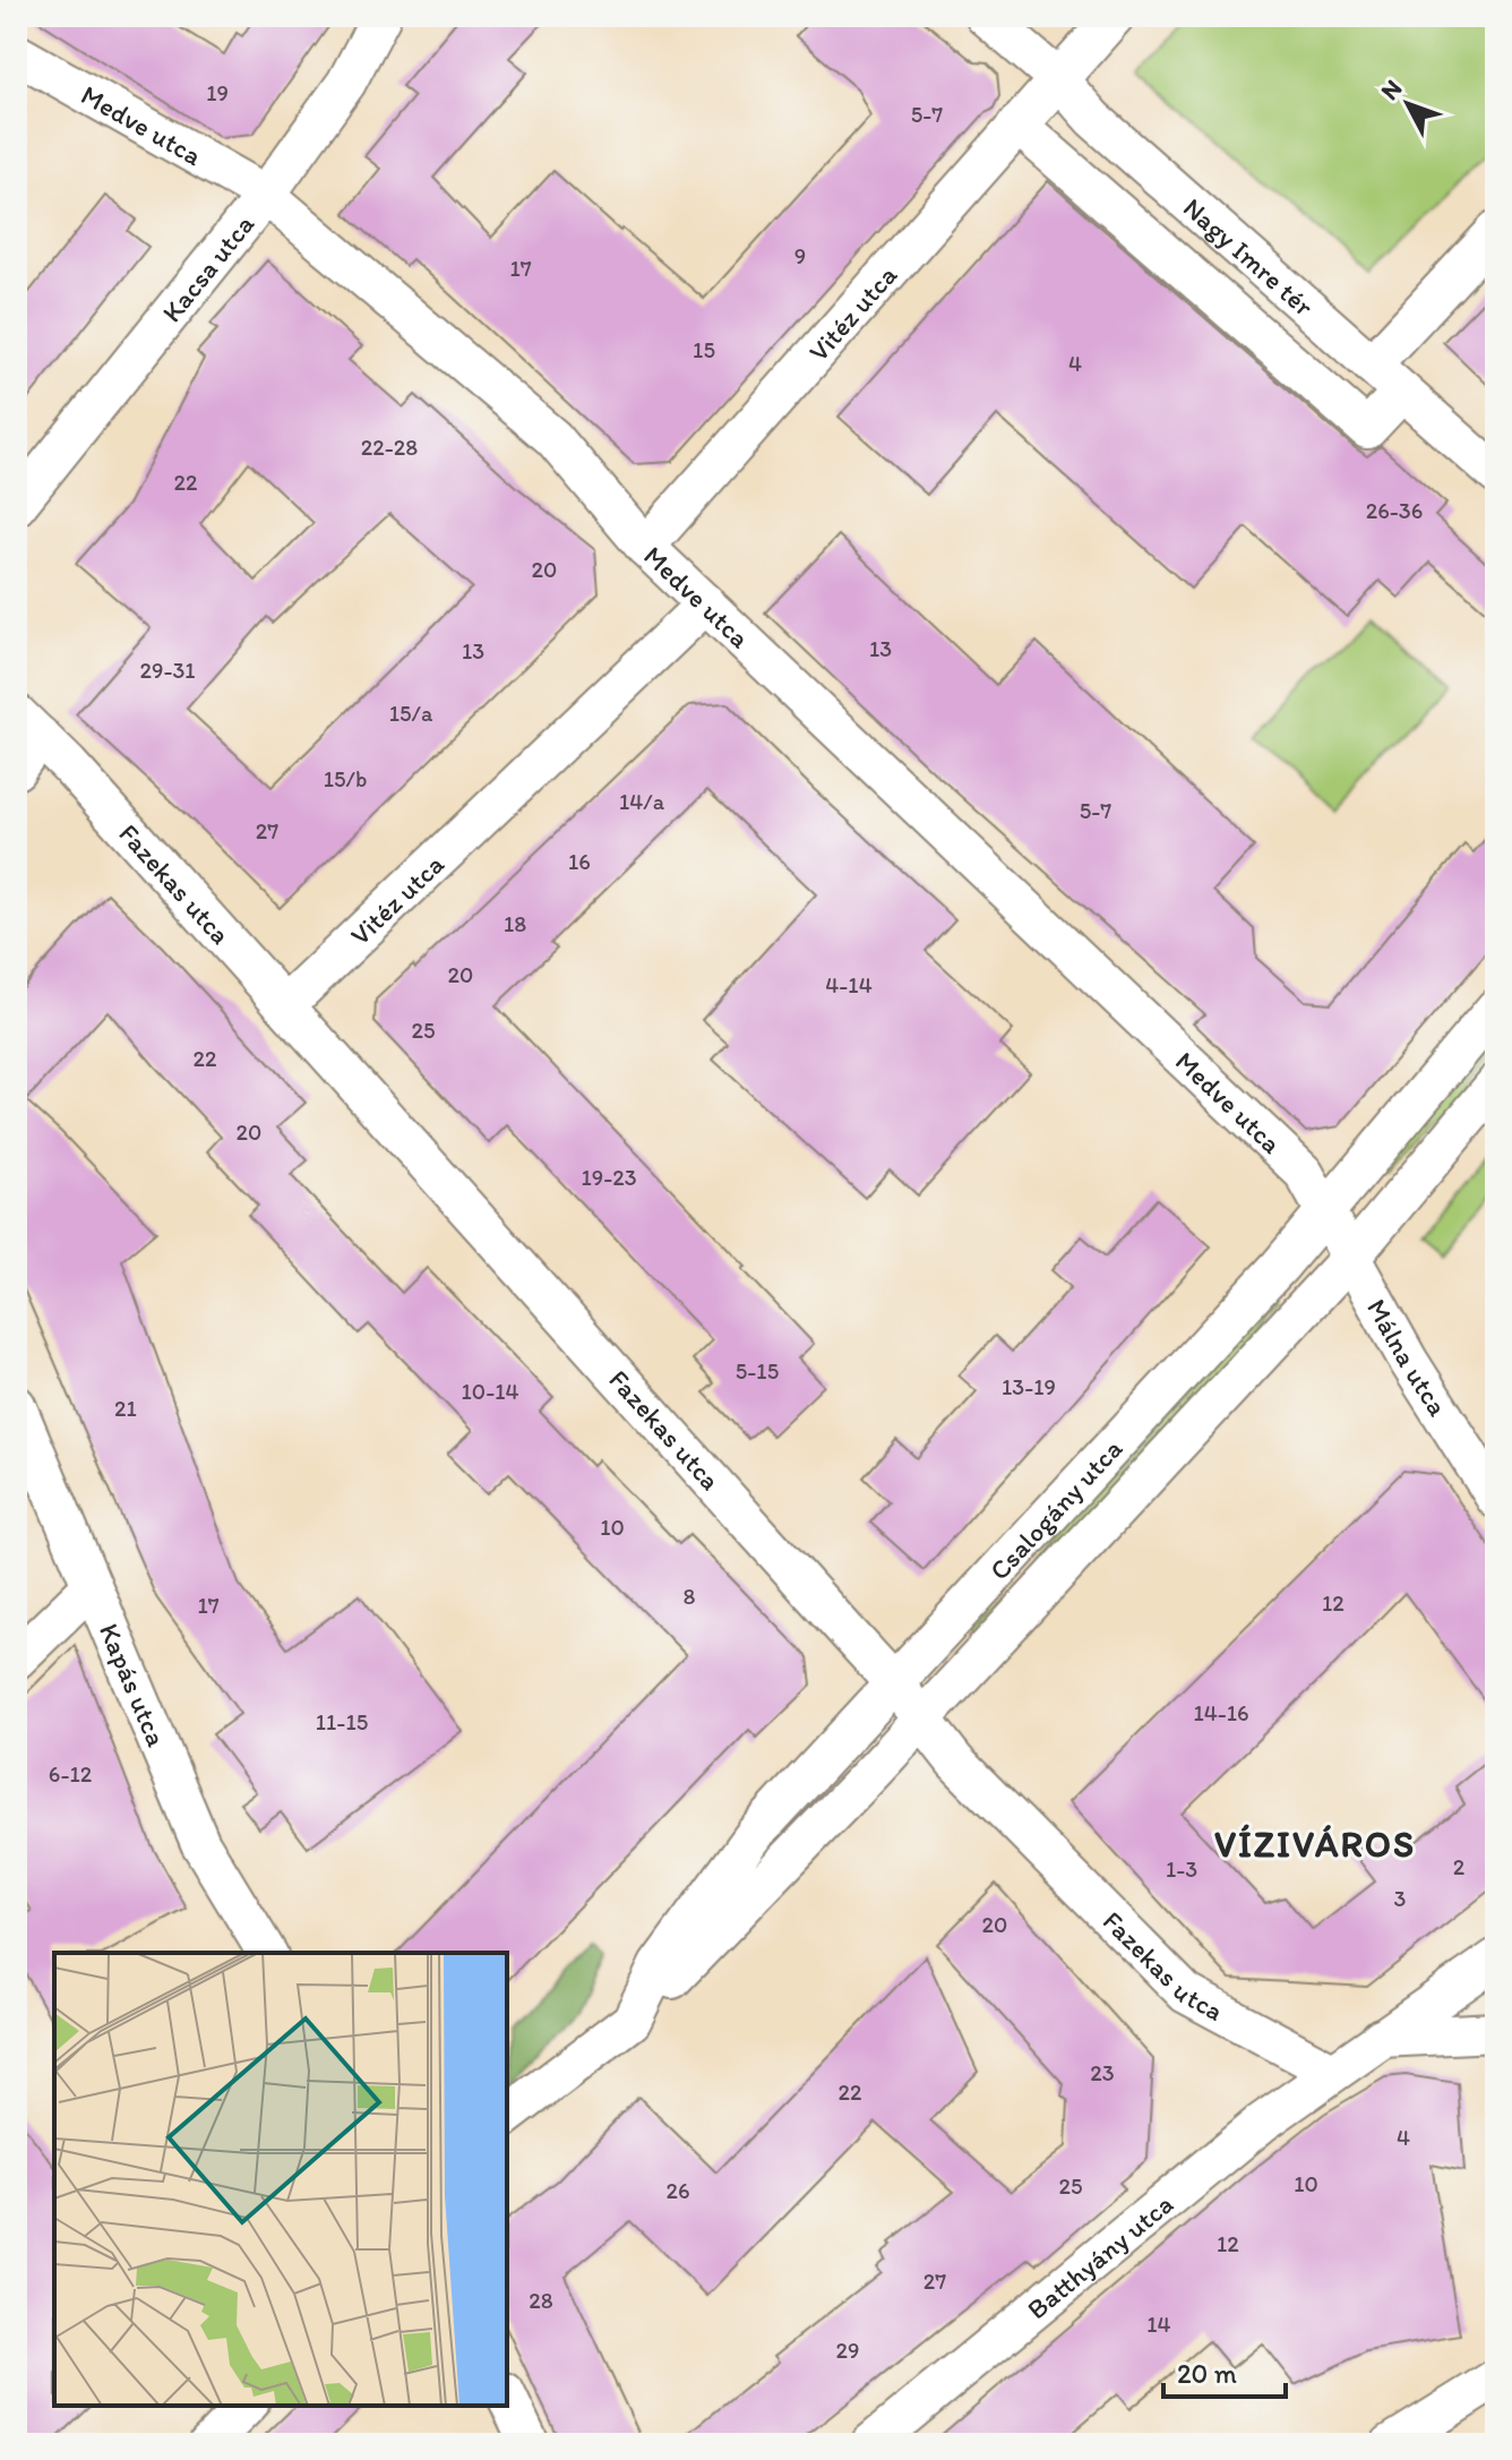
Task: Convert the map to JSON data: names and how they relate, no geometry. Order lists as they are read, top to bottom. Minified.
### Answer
{"streets":{"street":["Medve utca","Nagy Imre tér","Kacsa utca","Vitéz utca","Fazekas utca","Málna utca","Csalogány utca","Kapás utca","Batthyány utca"]},"crossings":[["Medve utca","Kacsa utca"],["Medve utca","Vitéz utca"],["Medve utca","Málna utca"],["Medve utca","Csalogány utca"],["Nagy Imre tér","Vitéz utca"],["Vitéz utca","Fazekas utca"],["Fazekas utca","Csalogány utca"],["Fazekas utca","Batthyány utca"],["Málna utca","Csalogány utca"]],"districts":["VÍZIVÁROS"],"house_numbers":["19","5-7","9","17","15","4","22-28","22","26-36","20","13","13","29-31","15/a","15/b","14/a","5-7","27","16","18","20","4-14","25","22","20","19-23","5-15","13-19","10-14","21","10","8","12","17","14-16","11-15","6-12","2","1-3","3","20","23","22","4","10","25","26","12","27","28","14","29"],"scale_bar":"20 m","north":"top left"}
